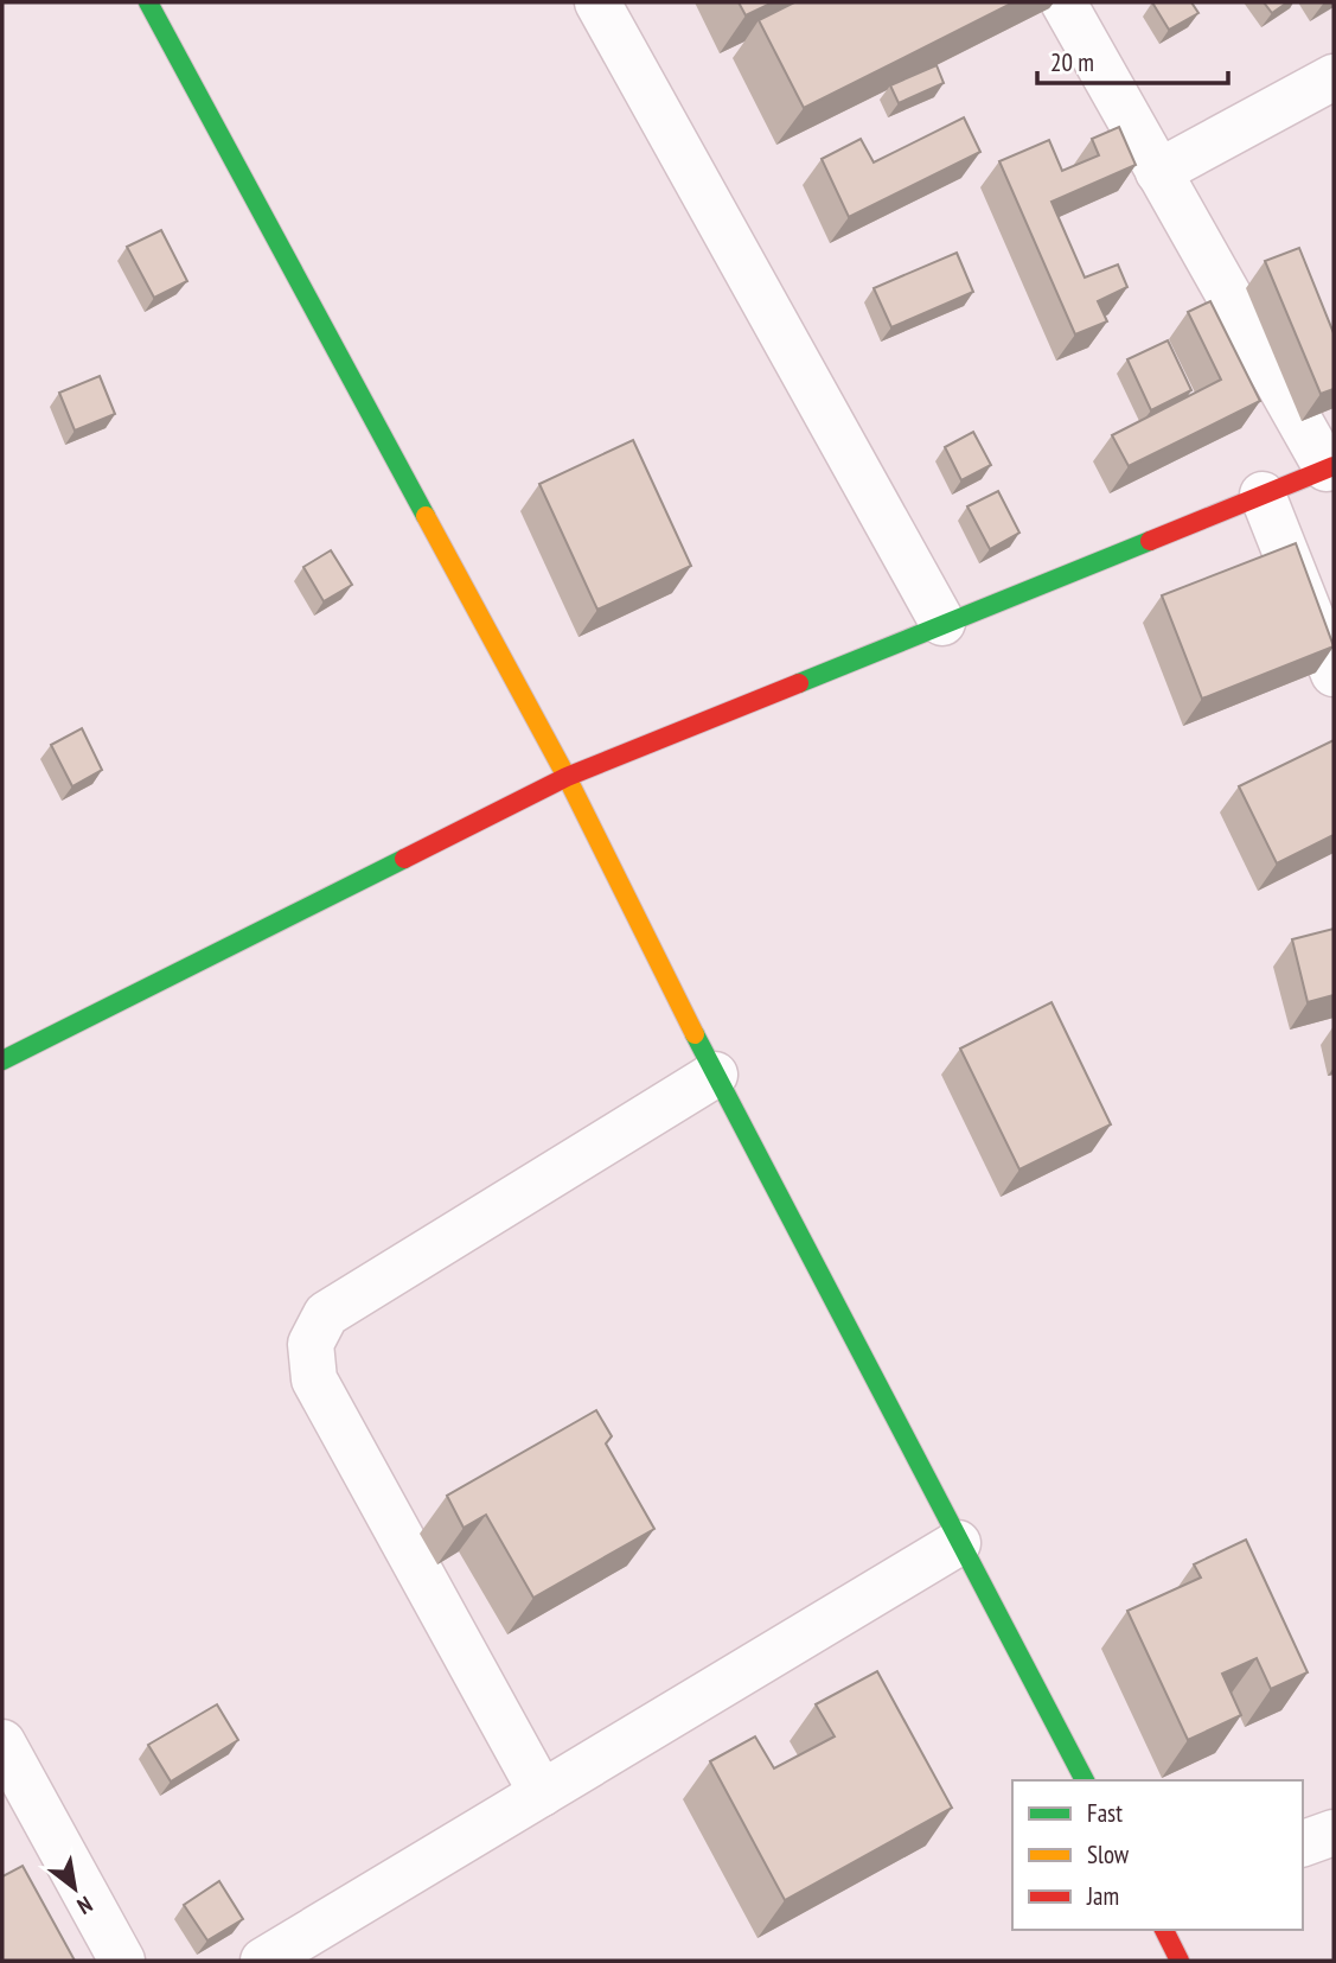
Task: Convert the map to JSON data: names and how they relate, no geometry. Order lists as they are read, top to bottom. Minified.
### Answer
{"legend":["Fast","Slow","Jam"],"scale_bar":"20 m","north":"bottom right"}
